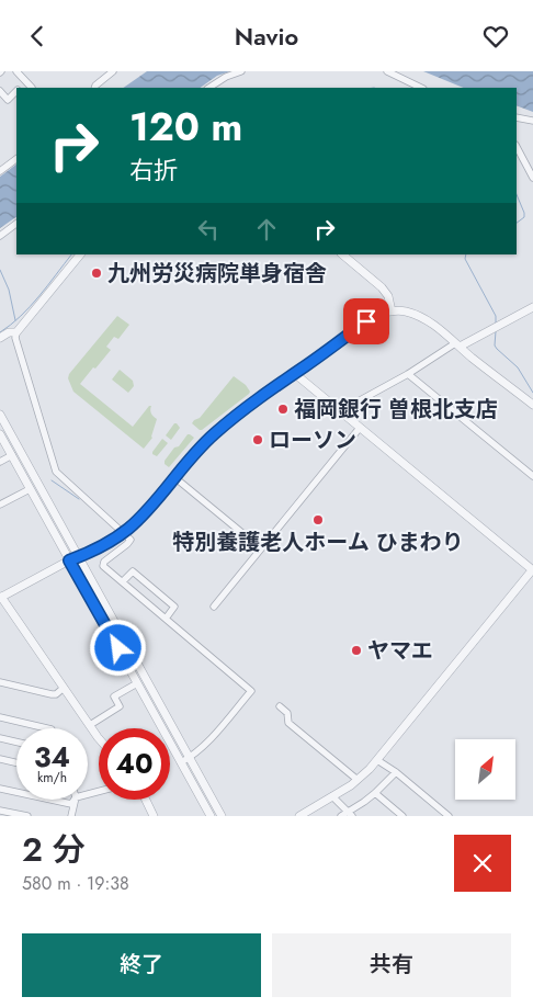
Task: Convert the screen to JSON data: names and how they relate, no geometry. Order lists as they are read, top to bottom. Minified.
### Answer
{"places":["九州労災病院単身宿舎","福岡銀行 曽根北支店","ローソン","特別養護老人ホーム ひまわり","ヤマエ"],"north":"top right","page":{"header":"Navio","turn":["120 m","右折"],"speed":"34 km/h","limit":"40","heading":["2 分","580 m · 19:38"],"buttons":["終了","共有"]}}
